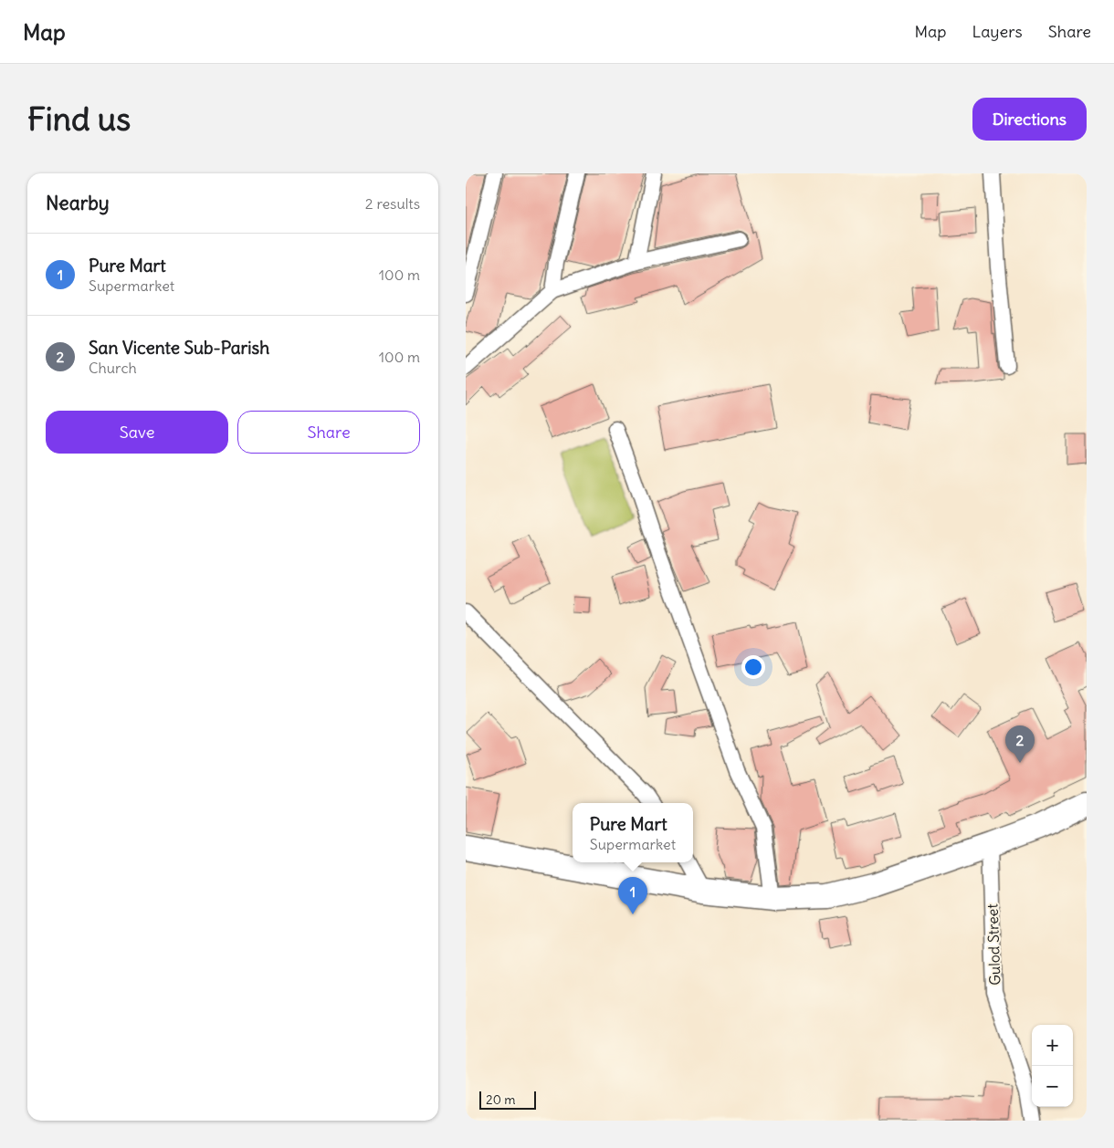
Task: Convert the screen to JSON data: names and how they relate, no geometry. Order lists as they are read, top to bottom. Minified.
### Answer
{"streets":{"street":["Gulod Street"]},"scale_bar":"20 m","page":{"header":"Map","nav":["Map","Layers","Share"],"buttons":["Directions",["Save","Share"]],"title":"Find us","heading":["Nearby","2 results"],"list":[{"mark":"1","name":"Pure Mart","note":"Supermarket","value":"100 m"},{"mark":"2","name":"San Vicente Sub-Parish","note":"Church","value":"100 m"}],"pins":["2","1"],"popup":["Pure Mart","Supermarket"],"map_buttons":["+","−"],"scale":"20 m"}}
